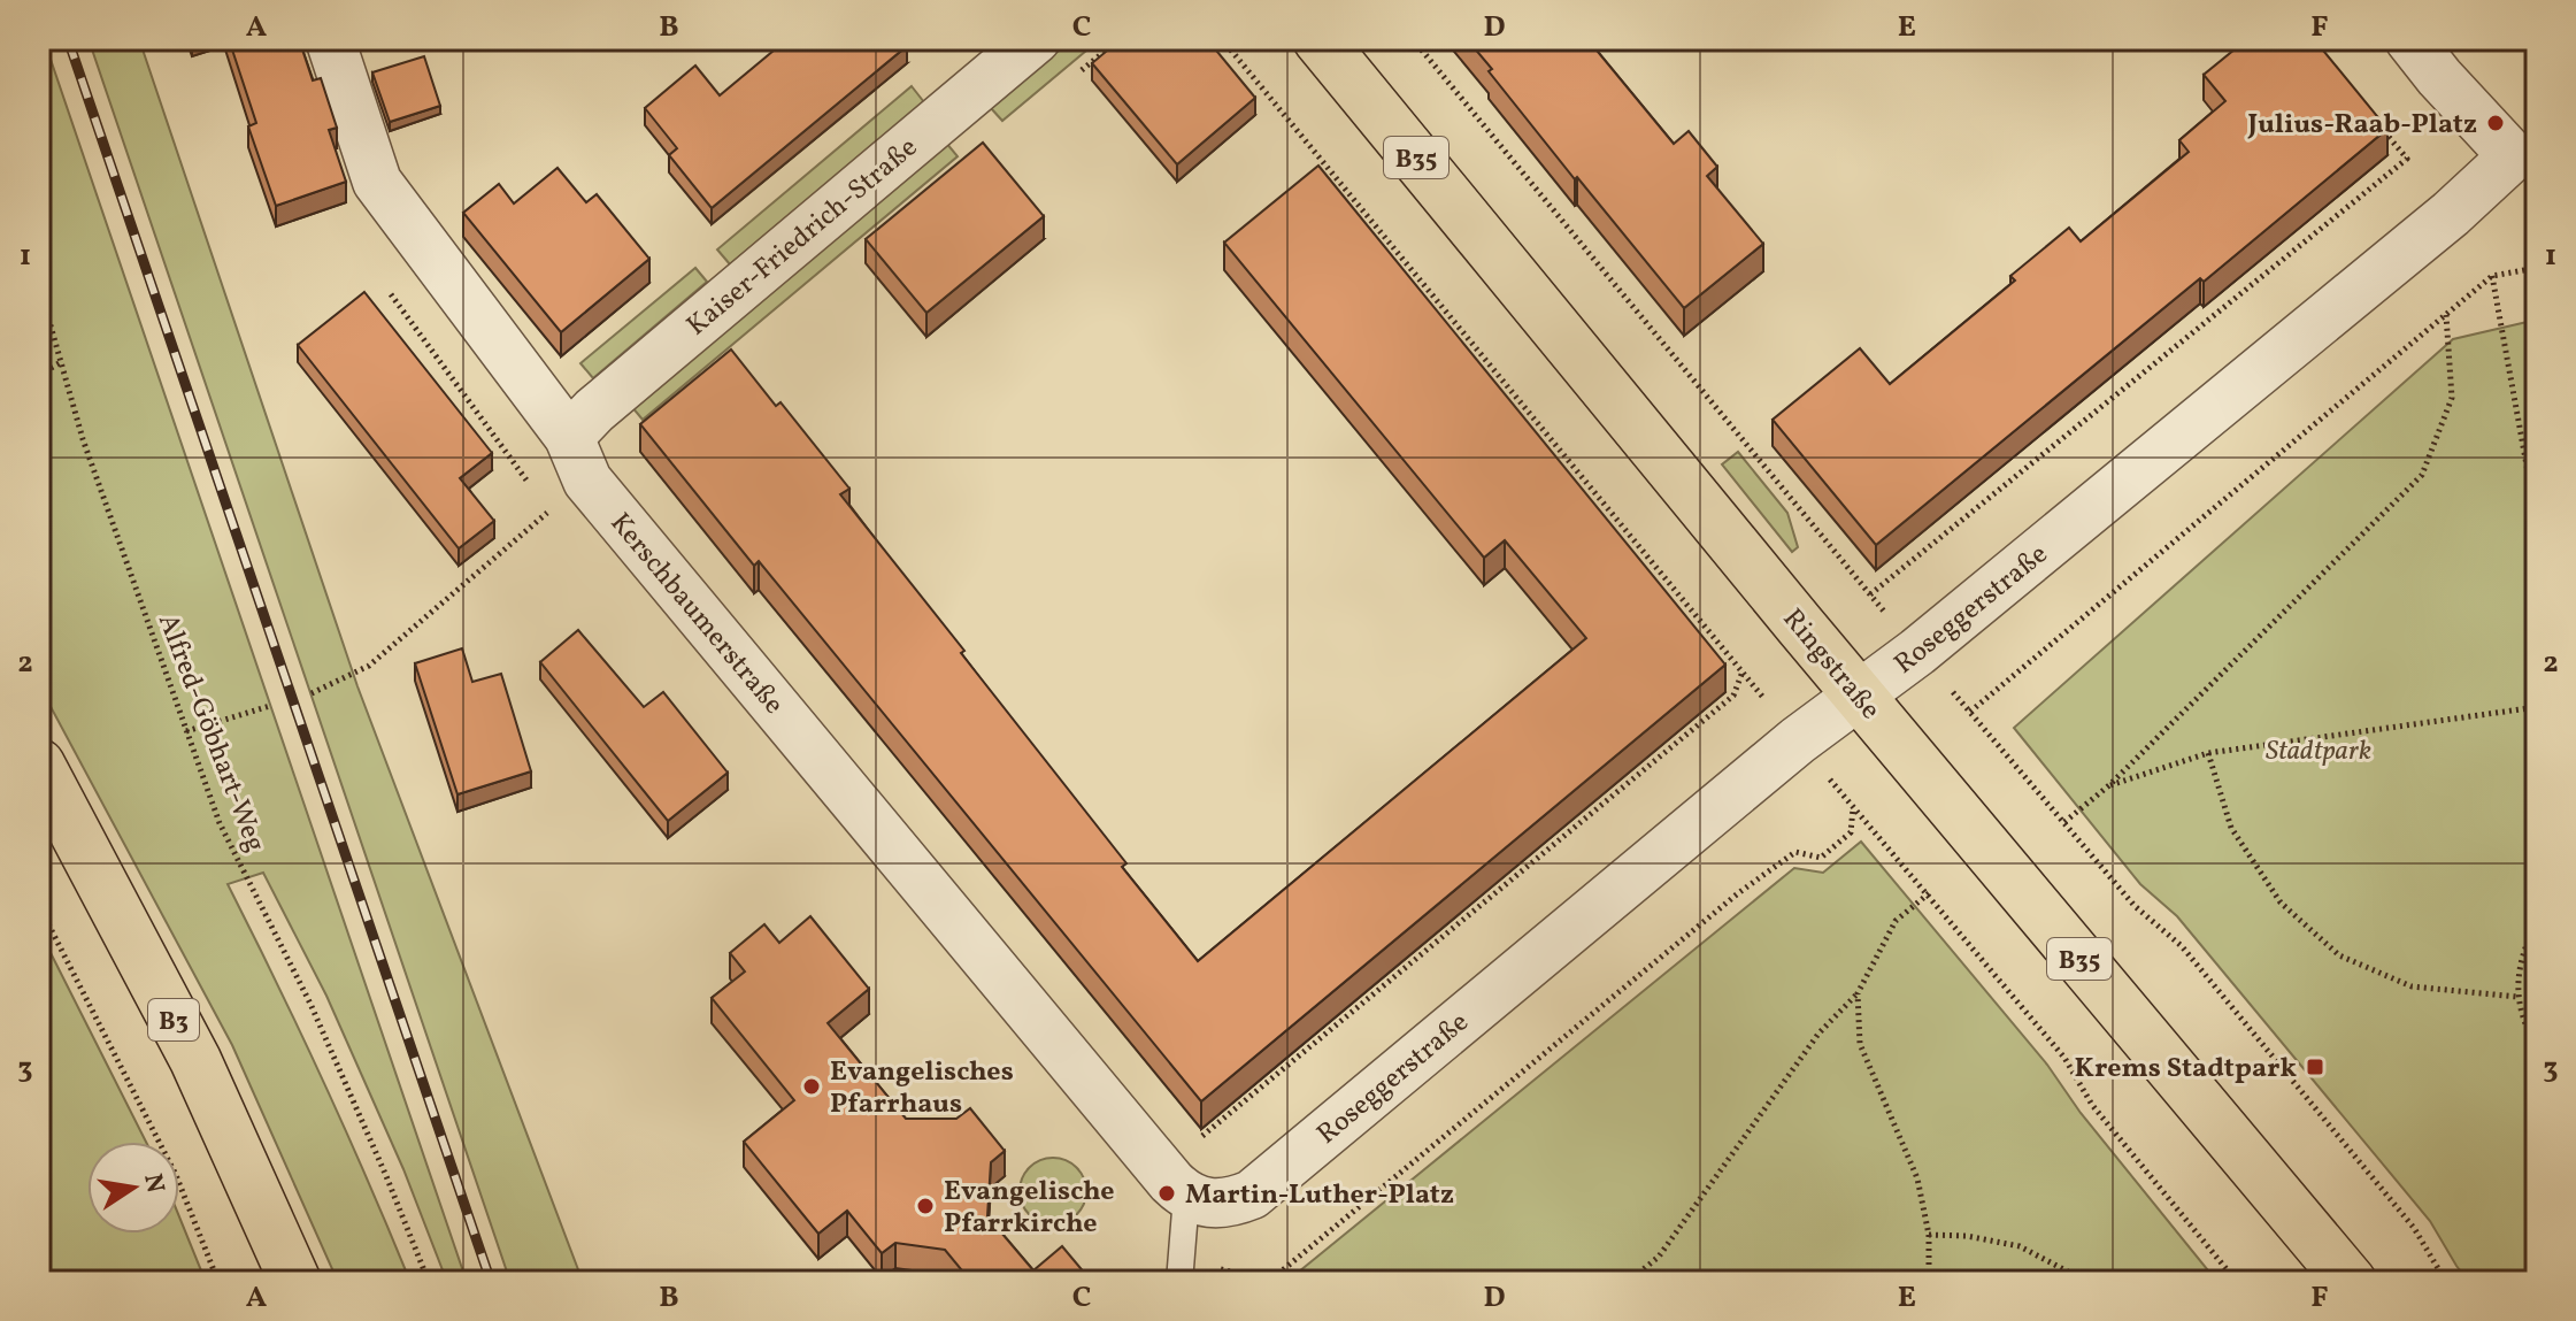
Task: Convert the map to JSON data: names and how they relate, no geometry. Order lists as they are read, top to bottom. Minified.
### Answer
{"streets":{"main road":["B35","Ringstraße","B3"],"street":["Kaiser-Friedrich-Straße","Roseggerstraße","Kerschbaumerstraße"],"path":["Alfred-Göbhart-Weg"]},"crossings":[["Kaiser-Friedrich-Straße","Kerschbaumerstraße"],["Roseggerstraße","Kerschbaumerstraße"],["Roseggerstraße","Ringstraße"]],"parks":["Stadtpark"],"places":{"other":["Julius-Raab-Platz","Evangelisches Pfarrhaus","Martin-Luther-Platz","Evangelische Pfarrkirche"],"transit":["Krems Stadtpark"]},"north":"right","grid":{"columns":["A","B","C","D","E","F"],"rows":["1","2","3"]}}
